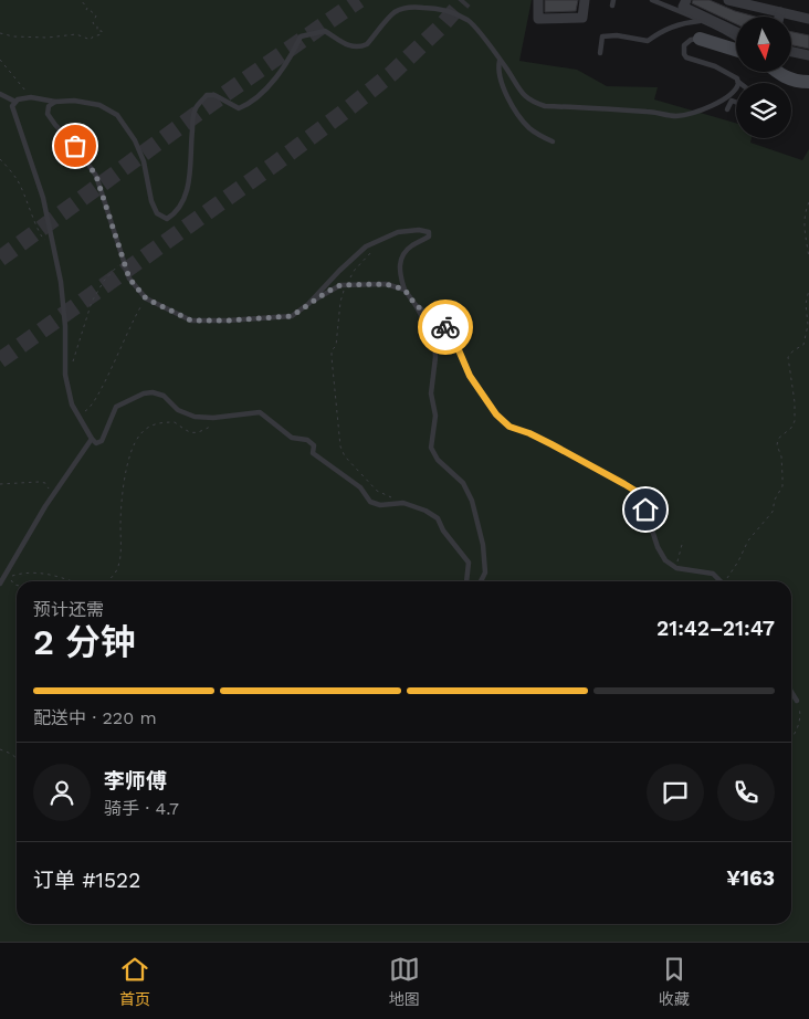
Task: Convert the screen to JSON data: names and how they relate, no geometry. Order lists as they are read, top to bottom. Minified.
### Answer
{"north":"bottom","page":{"heading":["2 分钟","预计还需","21:42–21:47"],"panel":["李师傅","骑手 · 4.7","订单 #1522","¥163"],"bar":"配送中 · 220 m","tabs":["首页","地图","收藏"]}}
